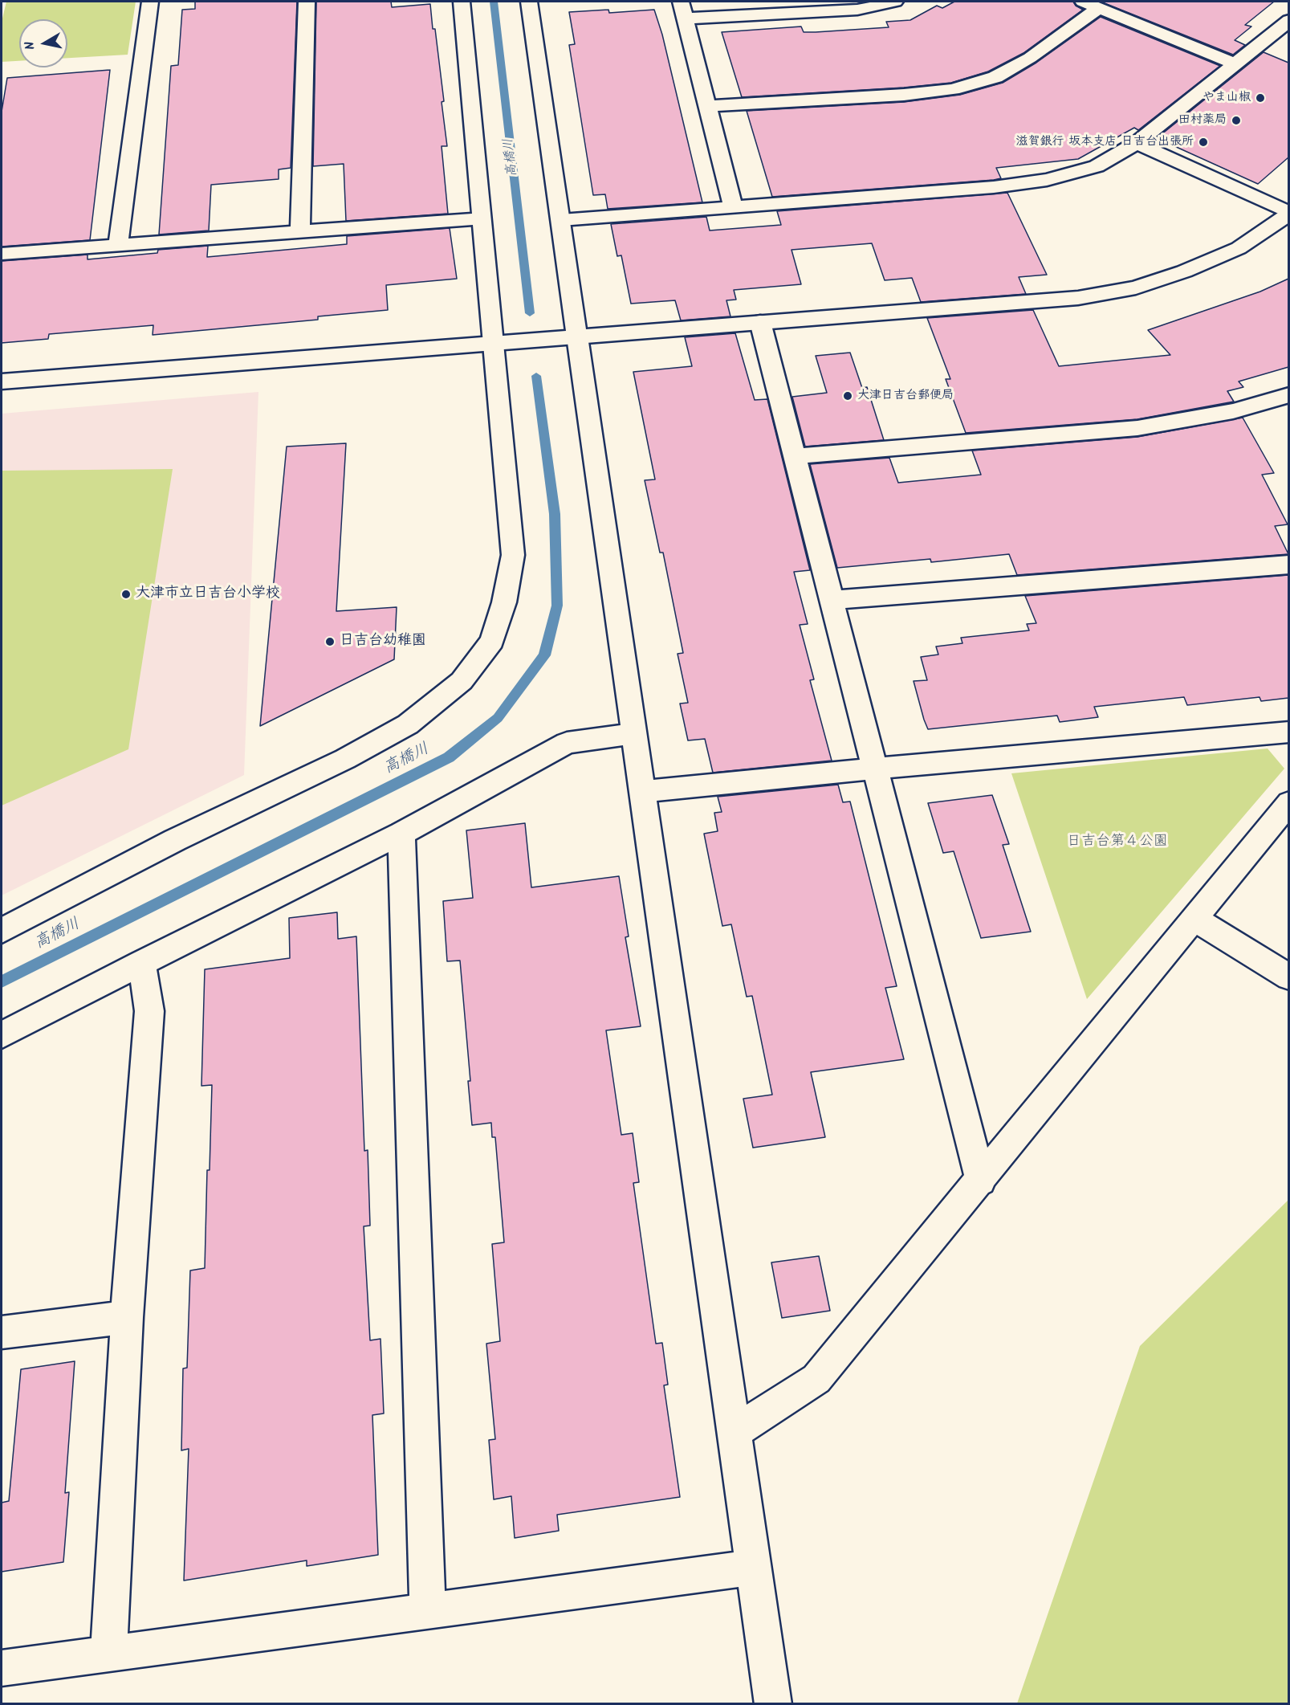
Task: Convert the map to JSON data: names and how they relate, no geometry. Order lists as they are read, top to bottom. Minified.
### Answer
{"water":["高橋川"],"parks":["日吉台第４公園"],"places":["やま山椒","田村薬局","滋賀銀行 坂本支店 日吉台出張所","大津日吉台郵便局","大津市立日吉台小学校","日吉台幼稚園"],"north":"left"}
